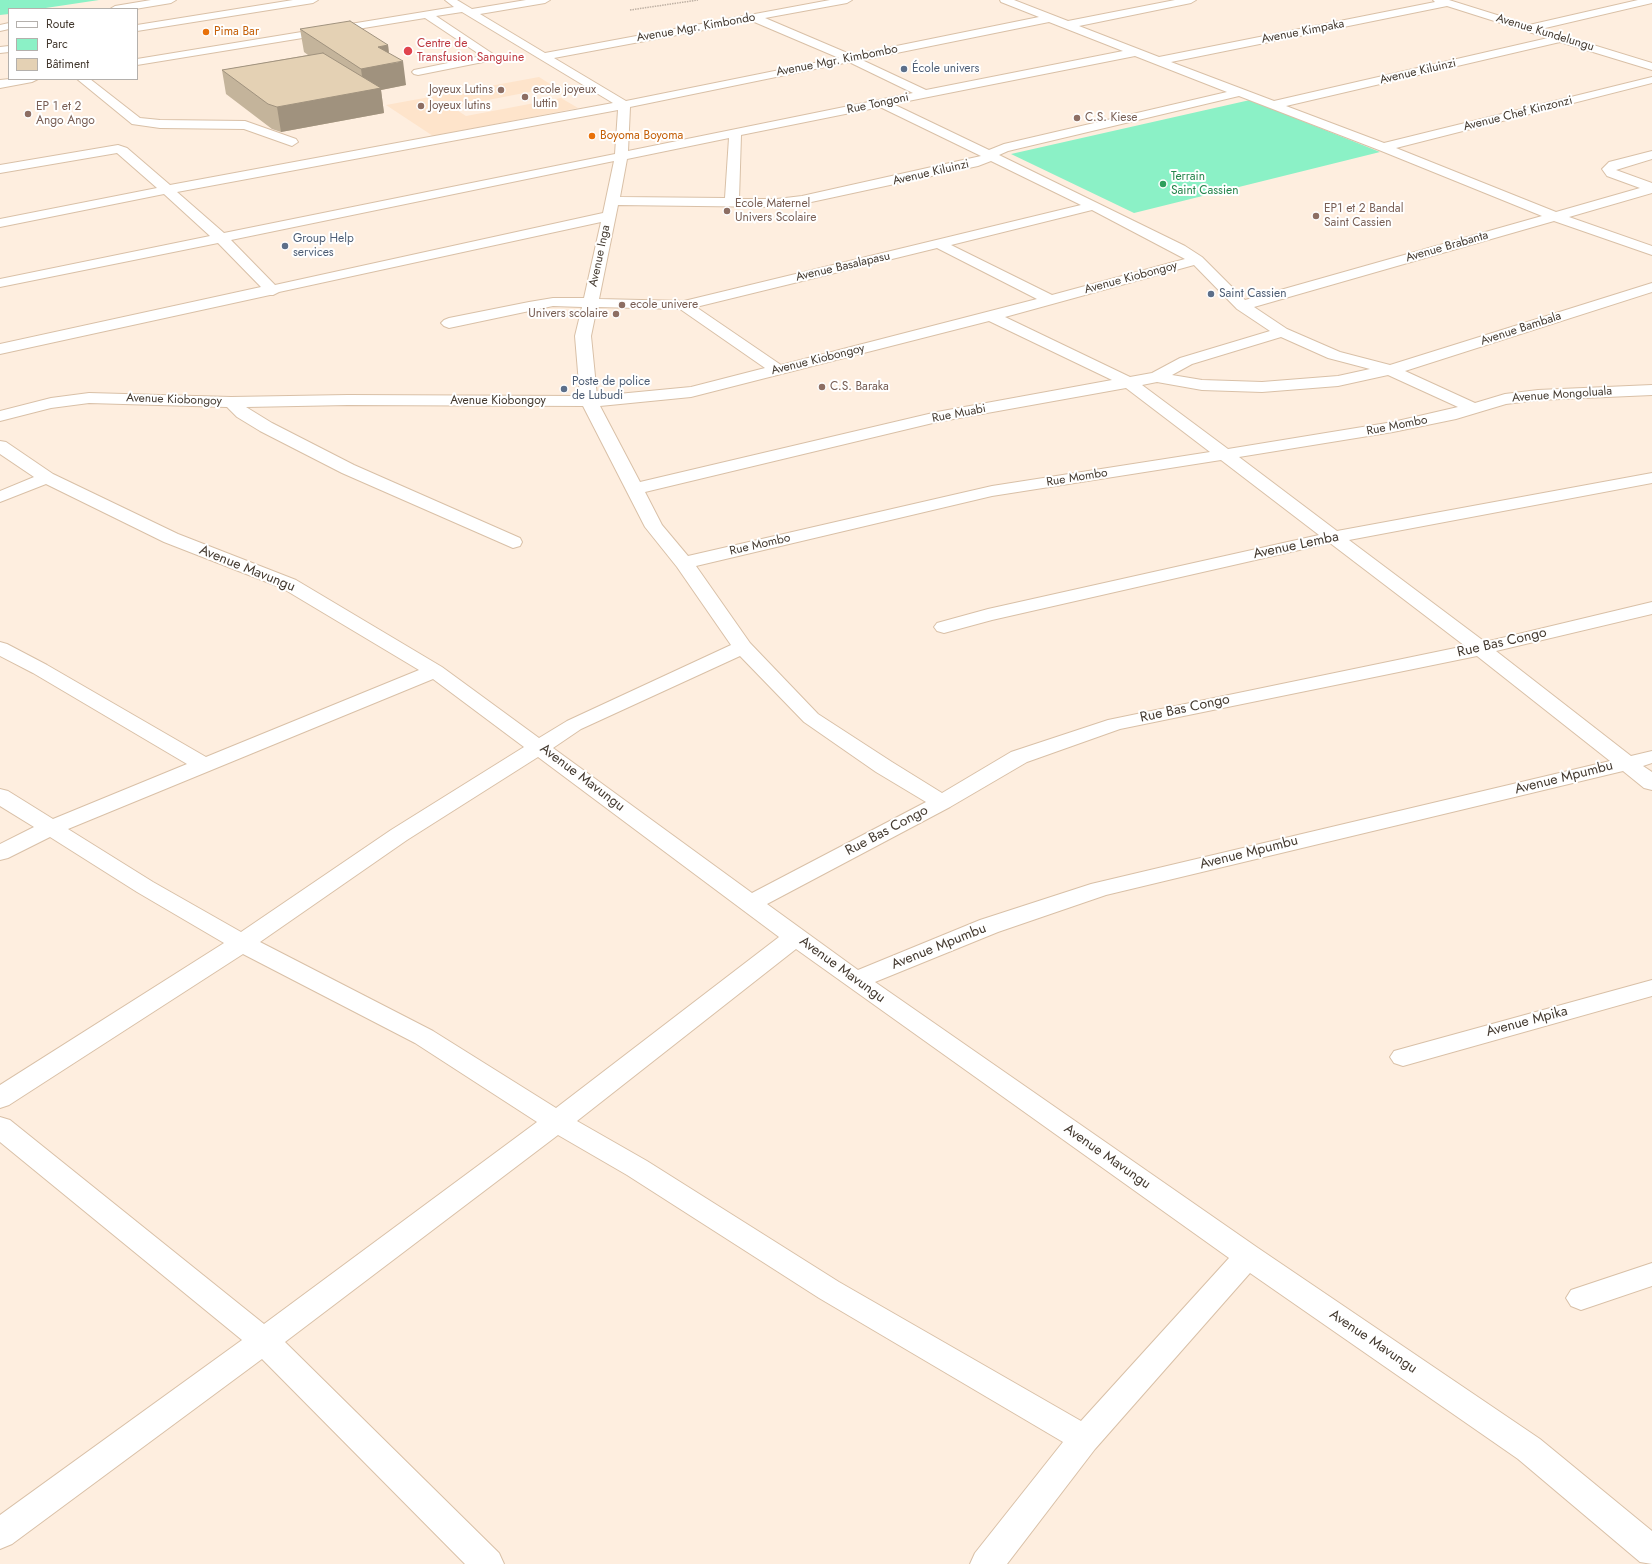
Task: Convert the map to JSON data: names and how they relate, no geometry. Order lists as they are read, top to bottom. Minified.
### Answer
{"streets":{"street":["Avenue Mgr. Kimbondo","Avenue Kimpaka","Avenue Kundelungu","Avenue Mgr. Kimbombo","Avenue Kiluinzi","Rue Tongoni","Avenue Chef Kinzonzi","Avenue Brabanta","Avenue Inga","Avenue Basalapasu","Avenue Kiobongoy","Avenue Bambala","Avenue Mongoluala","Rue Muabi","Rue Mombo","Avenue Lemba","Avenue Mavungu","Rue Bas Congo","Avenue Mpumbu","Avenue Mpika"]},"crossings":[["Avenue Kimpaka","Avenue Kundelungu"],["Avenue Kundelungu","Avenue Kiluinzi"],["Avenue Mgr. Kimbombo","Avenue Inga"],["Avenue Kiluinzi","Avenue Inga"],["Rue Tongoni","Avenue Inga"],["Avenue Inga","Avenue Basalapasu"],["Avenue Inga","Avenue Kiobongoy"],["Avenue Inga","Rue Muabi"],["Avenue Inga","Rue Mombo"],["Avenue Inga","Rue Bas Congo"],["Avenue Bambala","Rue Muabi"],["Avenue Mongoluala","Rue Mombo"],["Avenue Mavungu","Rue Bas Congo"],["Avenue Mavungu","Avenue Mpumbu"]],"places":["Pima Bar","Centre de Transfusion Sanguine","École univers","Joyeux Lutins","ecole joyeux luttin","Joyeux lutins","EP 1 et 2 Ango Ango","C.S. Kiese","Boyoma Boyoma","Terrain Saint Cassien","Ecole Maternel Univers Scolaire","EP1 et 2 Bandal Saint Cassien","Group Help services","Saint Cassien","ecole univere","Univers scolaire","C.S. Baraka","Poste de police de Lubudi"],"legend":["Route","Parc","Bâtiment"]}
